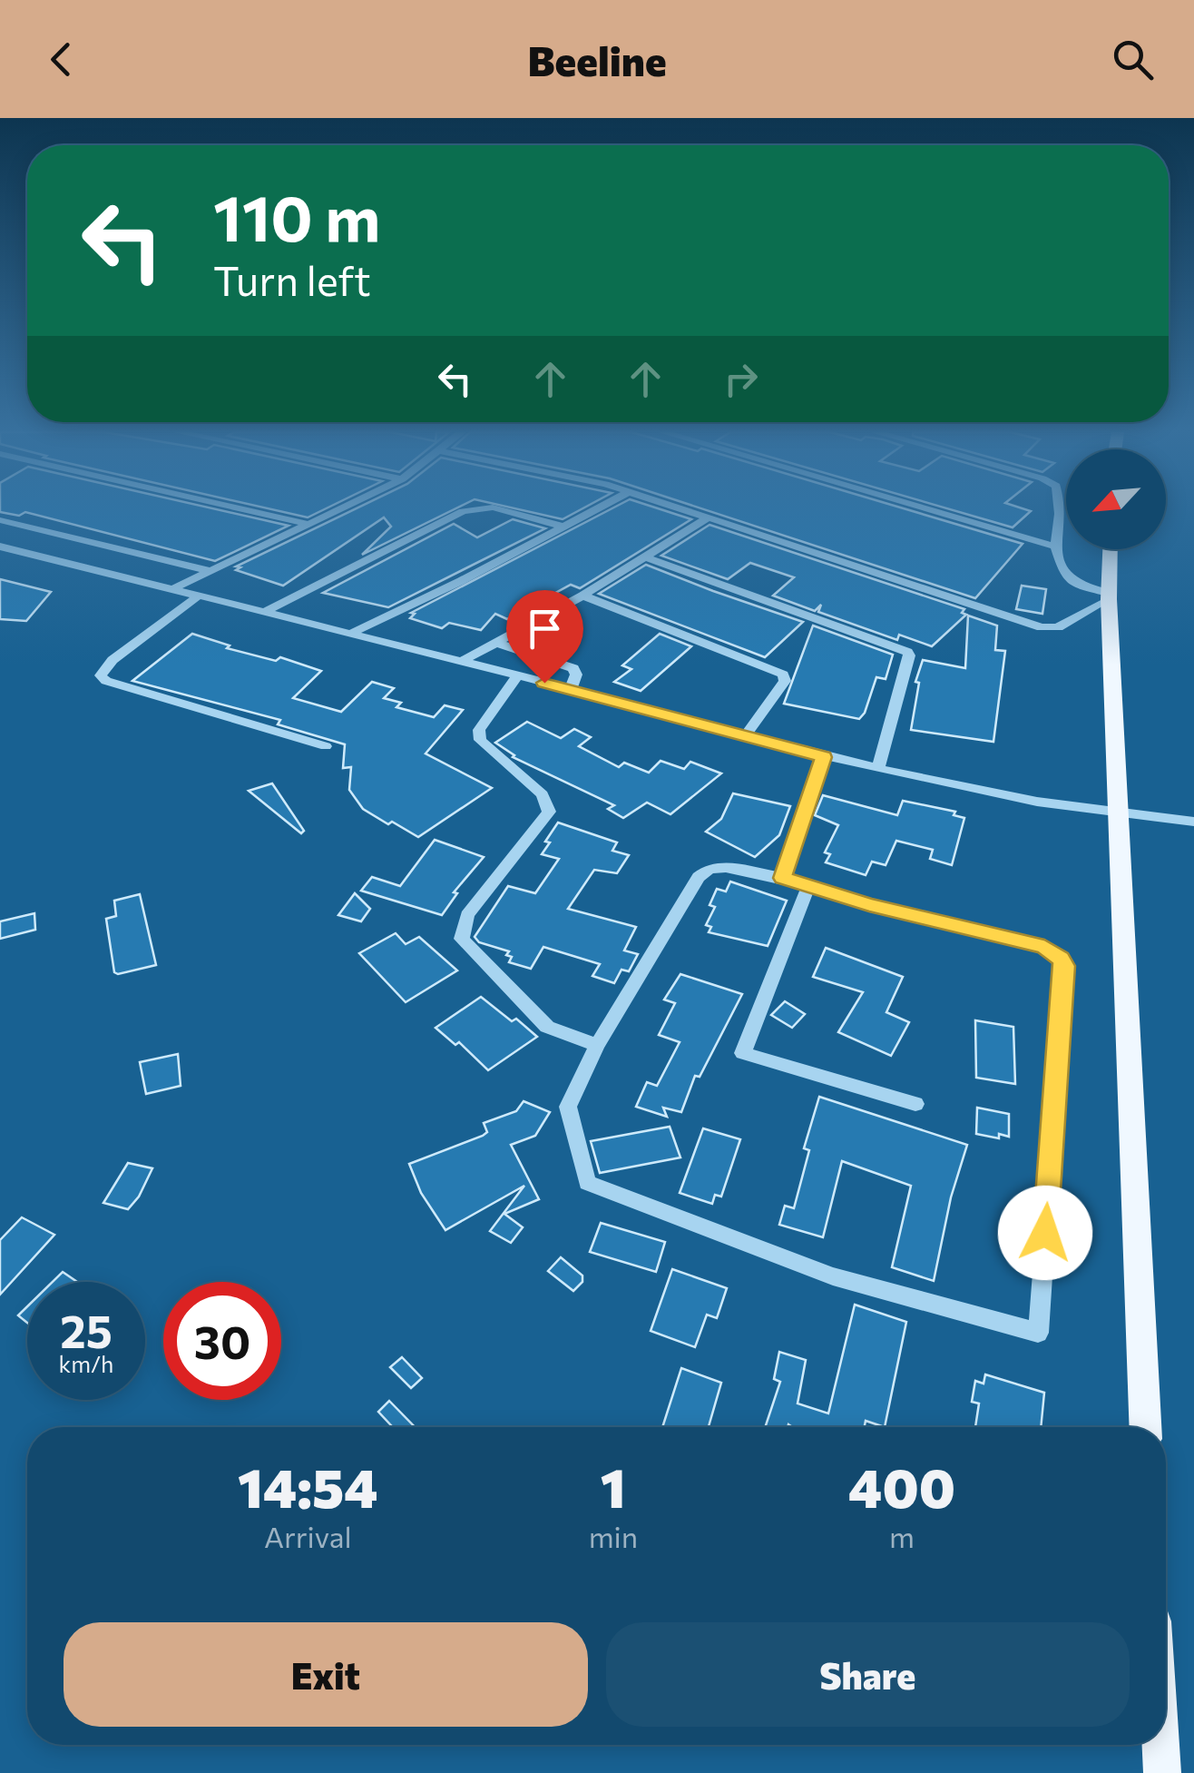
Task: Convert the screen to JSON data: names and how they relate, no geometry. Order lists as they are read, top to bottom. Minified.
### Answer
{"north":"bottom left","page":{"header":"Beeline","turn":["110 m","Turn left"],"speed":"25 km/h","limit":"30","eta":["14:54","Arrival","1","min","400","m"],"buttons":["Exit","Share"]}}
